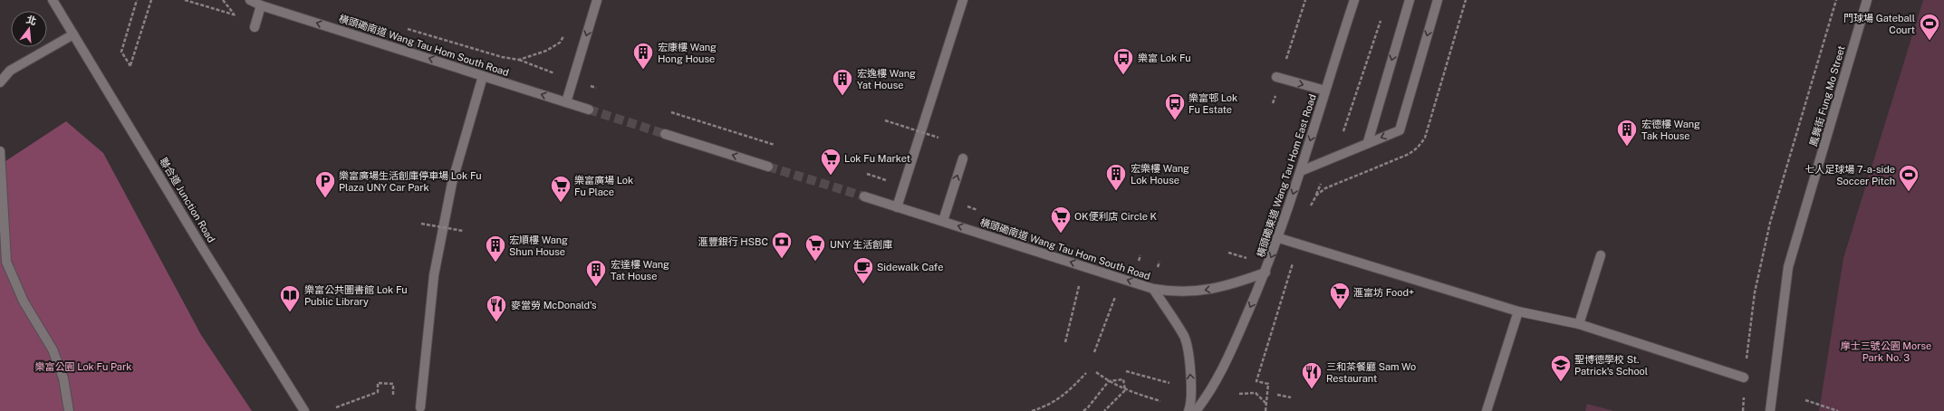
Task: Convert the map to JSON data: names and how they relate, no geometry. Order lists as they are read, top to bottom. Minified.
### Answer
{"streets":{"street":["橫頭磡南道 Wang Tau Hom South Road","鳳舞街 Fung Mo Street","橫頭磡東道 Wang Tau Hom East Road","聯合道 Junction Road"]},"one_way":["橫頭磡南道 Wang Tau Hom South Road","橫頭磡東道 Wang Tau Hom East Road"],"parks":["摩士三號公園 Morse Park No. 3","樂富公園 Lok Fu Park"],"places":{"sports":["門球場 Gateball Court","七人足球場 7-a-side Soccer Pitch"],"building":["宏康樓 Wang Hong House","宏逸樓 Wang Yat House","宏德樓 Wang Tak House","宏樂樓 Wang Lok House","宏順樓 Wang Shun House","宏達樓 Wang Tat House"],"bus stop":["樂富 Lok Fu","樂富邨 Lok Fu Estate"],"supermarket":["Lok Fu Market","樂富廣場 Lok Fu Place","OK便利店 Circle K","UNY 生活創庫","滙富坊 Food+"],"parking":["樂富廣場生活創庫停車場 Lok Fu Plaza UNY Car Park"],"bank":["滙豐銀行 HSBC"],"cafe":["Sidewalk Cafe"],"library":["樂富公共圖書館 Lok Fu Public Library"],"restaurant":["麥當勞 McDonald's","三和茶餐廳 Sam Wo Restaurant"],"school or university":["聖博德學校 St. Patrick's School"]},"north":"top"}
